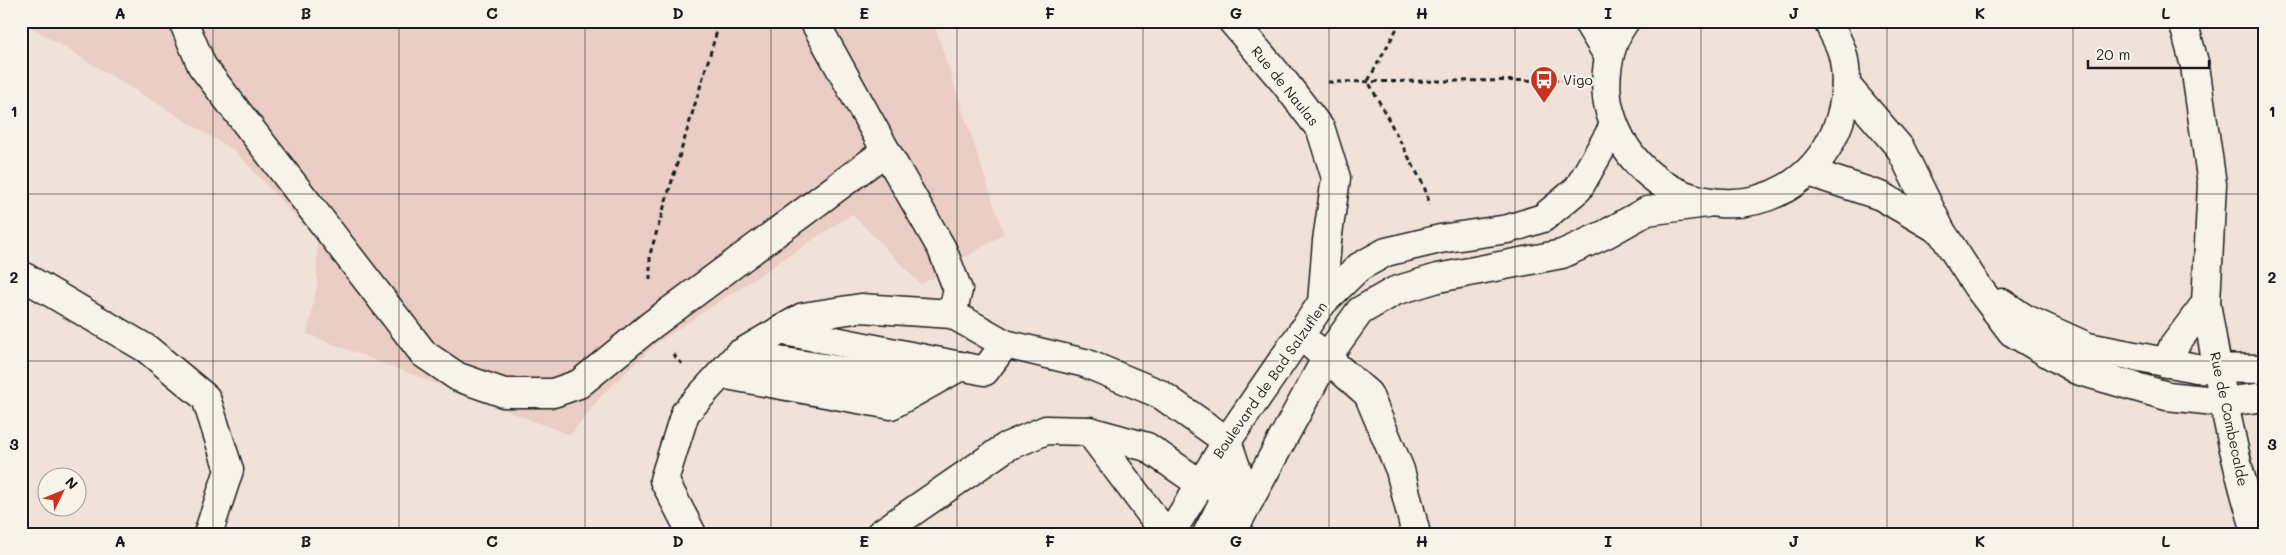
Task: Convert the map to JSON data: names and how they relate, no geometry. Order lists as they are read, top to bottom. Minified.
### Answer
{"streets":{"street":["Rue de Naulas","Boulevard de Bad Salzuflen","Rue de Combecalde"]},"crossings":[["Rue de Naulas","Boulevard de Bad Salzuflen"]],"places":{"bus stop":["Vigo"]},"scale_bar":"20 m","north":"top right","grid":{"columns":["A","B","C","D","E","F","G","H","I","J","K","L"],"rows":["1","2","3"]}}
